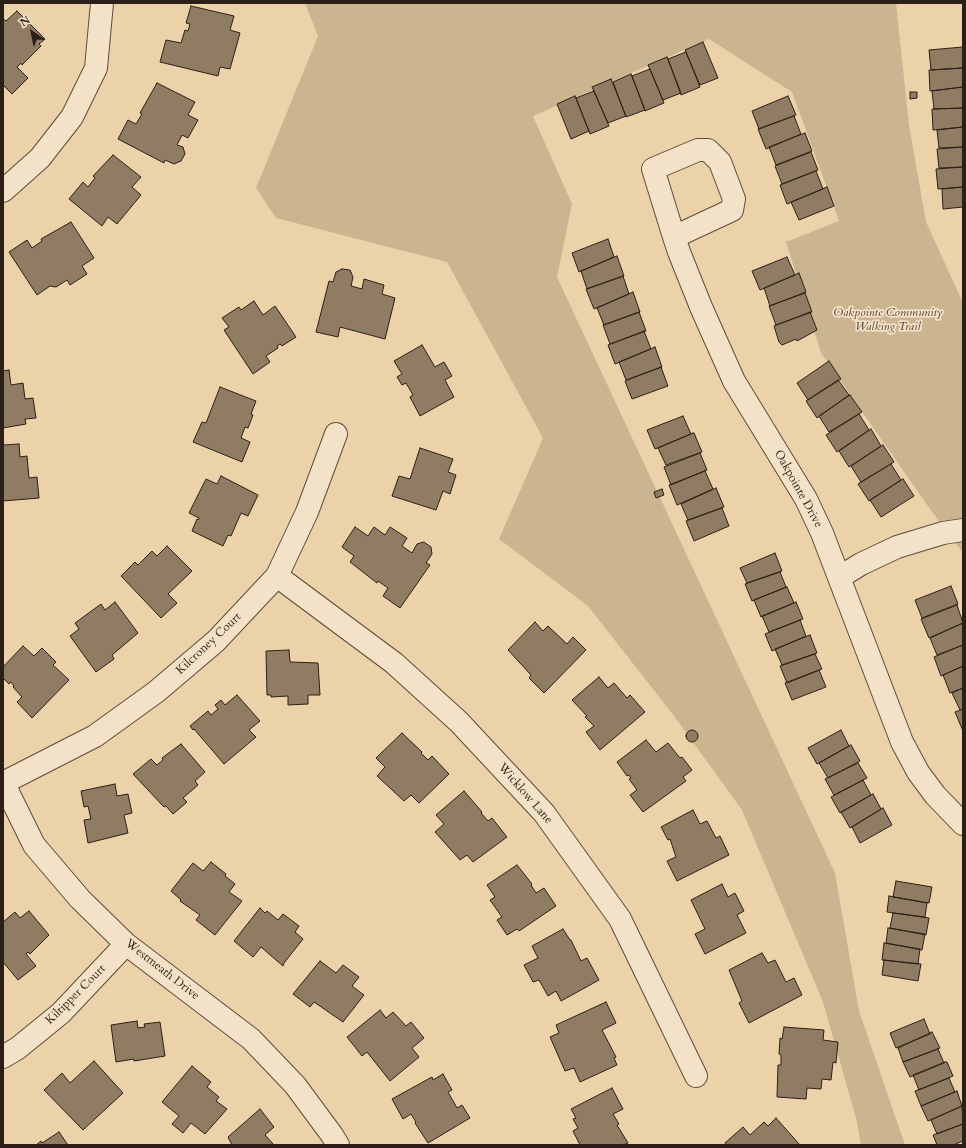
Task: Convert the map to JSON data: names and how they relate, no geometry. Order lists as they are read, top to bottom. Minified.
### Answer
{"streets":{"street":["Oakpointe Drive","Kilcroney Court","Wicklow Lane","Westmeath Drive","Kiltipper Court"]},"crossings":[["Kilcroney Court","Wicklow Lane"],["Kilcroney Court","Westmeath Drive"],["Westmeath Drive","Kiltipper Court"]],"parks":["Oakpointe Community Walking Trail"],"north":"top left"}
